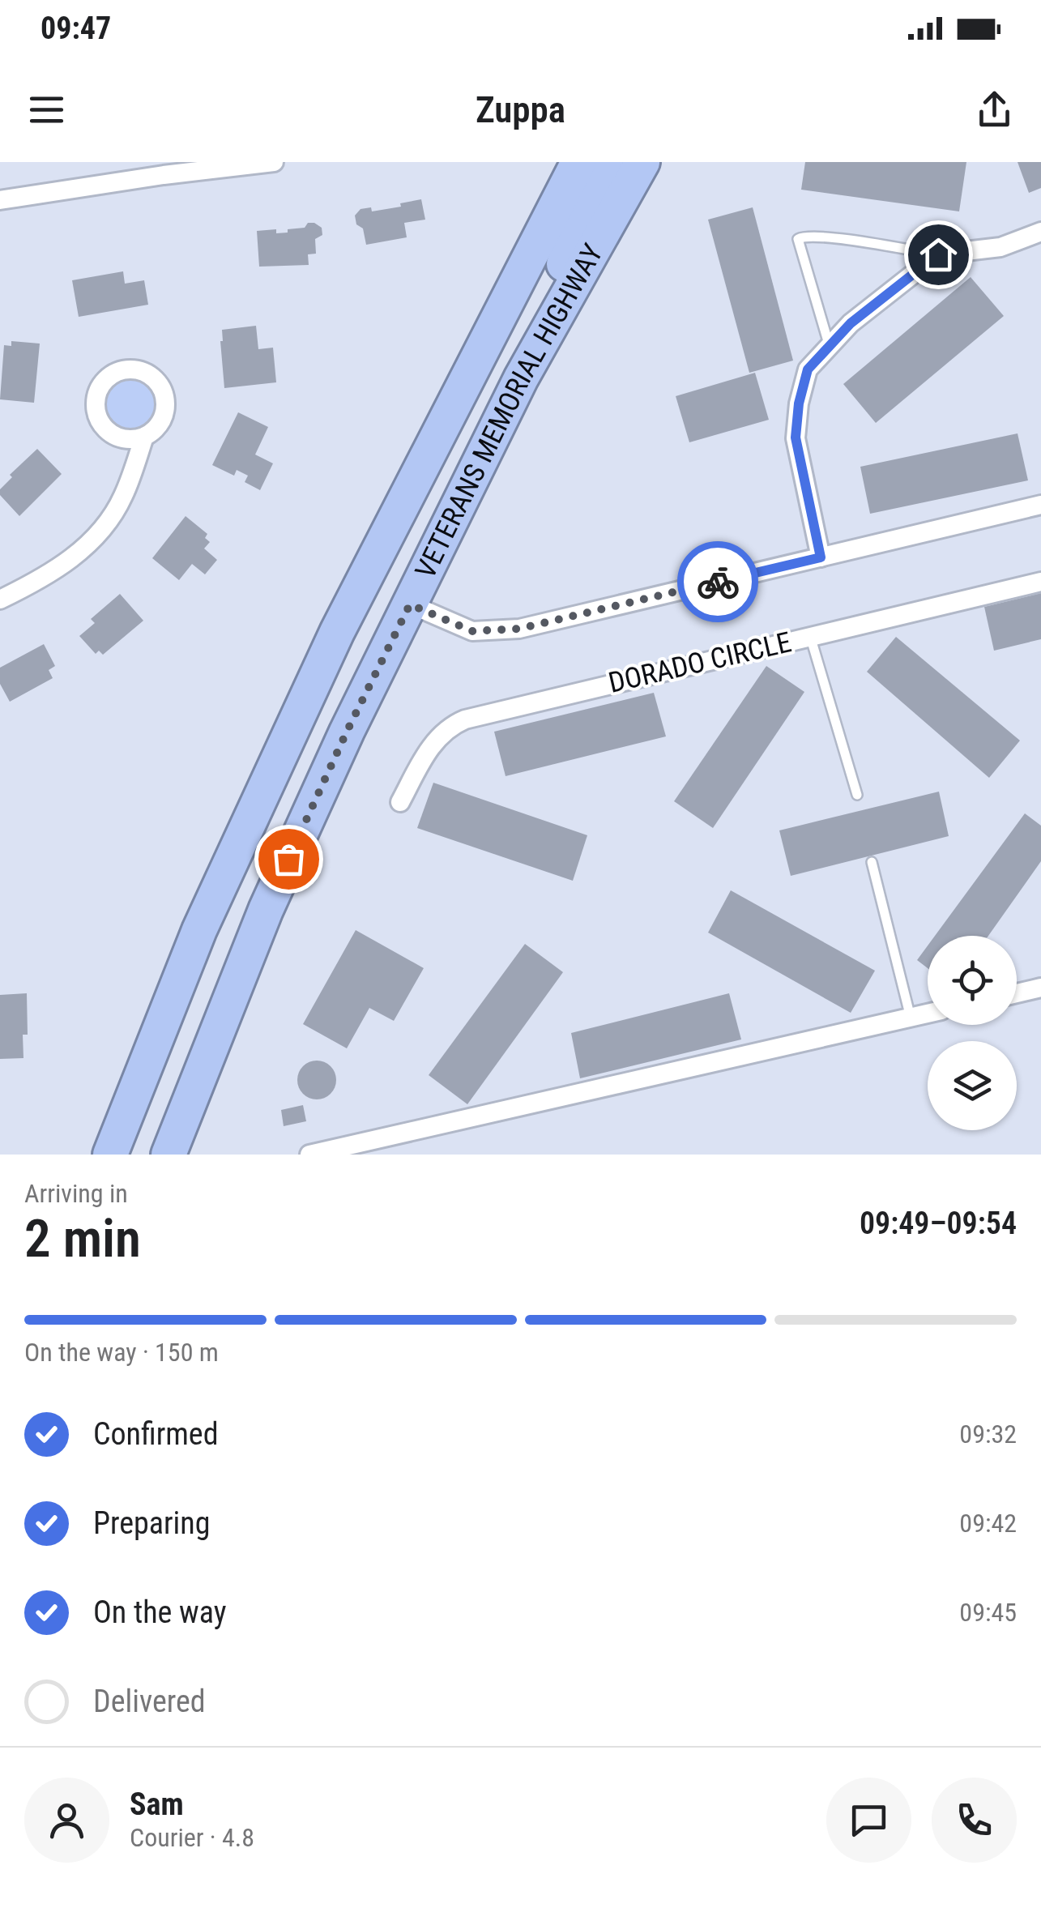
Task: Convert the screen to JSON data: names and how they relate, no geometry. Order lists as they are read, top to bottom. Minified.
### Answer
{"streets":{"highway":["VETERANS MEMORIAL HIGHWAY"],"street":["DORADO CIRCLE"]},"page":{"status":"09:47","header":"Zuppa","heading":["2 min","Arriving in","09:49–09:54"],"panel":["Sam","Courier · 4.8"],"bar":"On the way · 150 m","list":[["Confirmed","09:32"],["Preparing","09:42"],["On the way","09:45"],"Delivered"]}}
